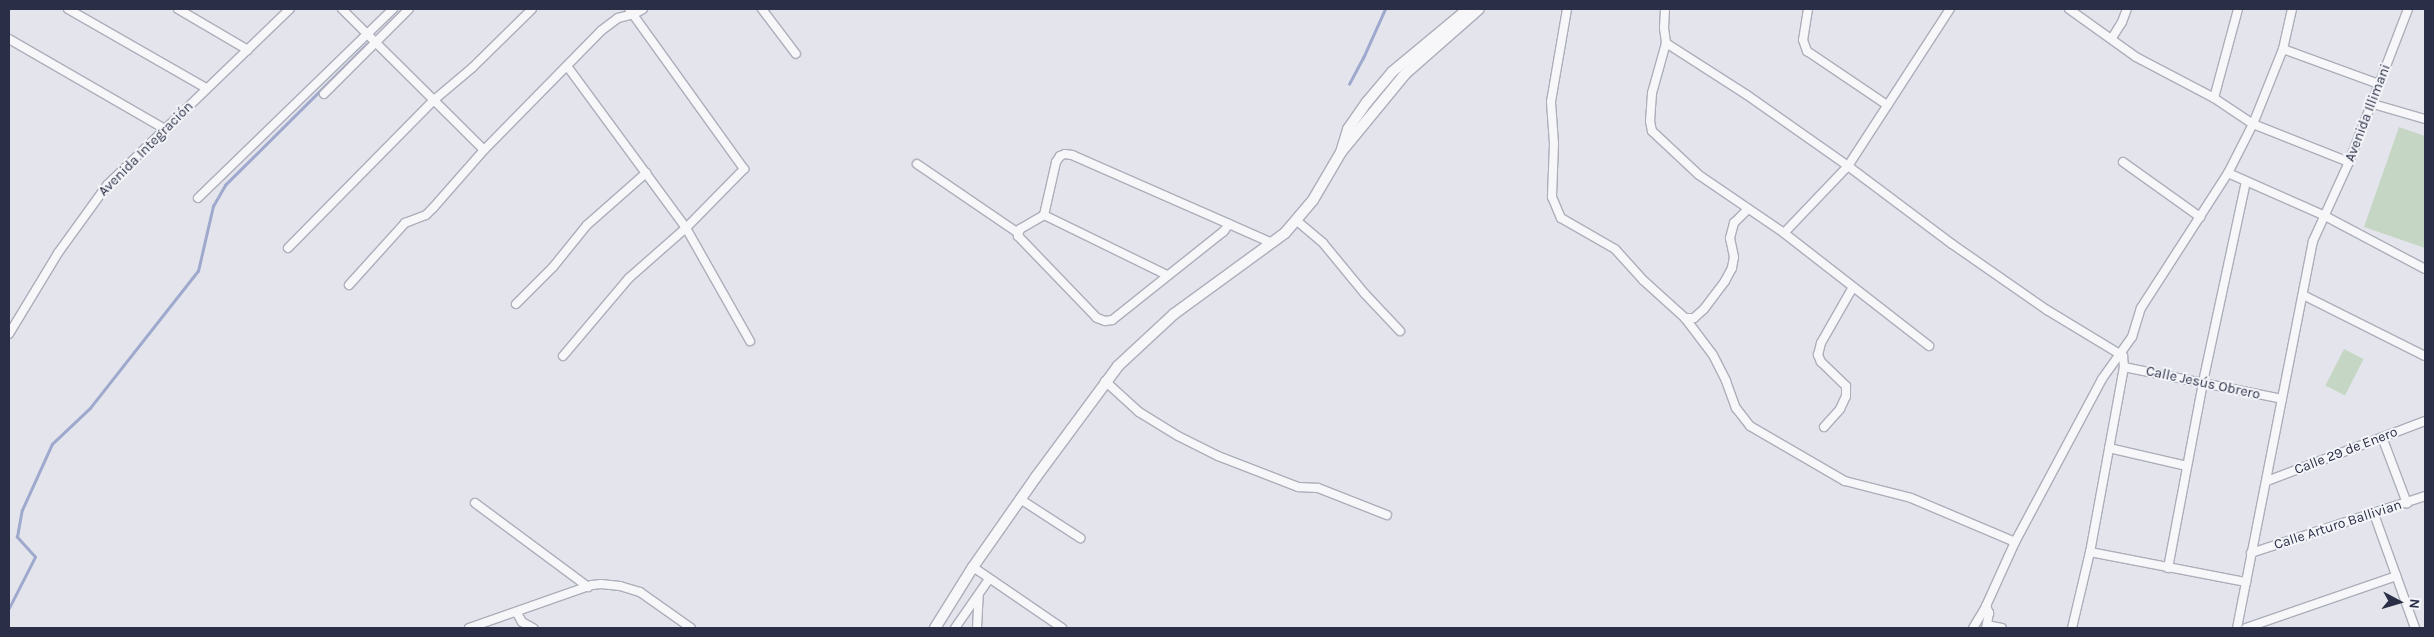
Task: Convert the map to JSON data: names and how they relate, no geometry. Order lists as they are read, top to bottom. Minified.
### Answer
{"streets":{"street":["Avenida Illimani","Avenida Integración","Calle Jesús Obrero","Calle 29 de Enero","Calle Arturo Ballivian"]},"crossings":[["Avenida Illimani","Calle Jesús Obrero"],["Avenida Illimani","Calle 29 de Enero"],["Avenida Illimani","Calle Arturo Ballivian"]],"north":"right"}
